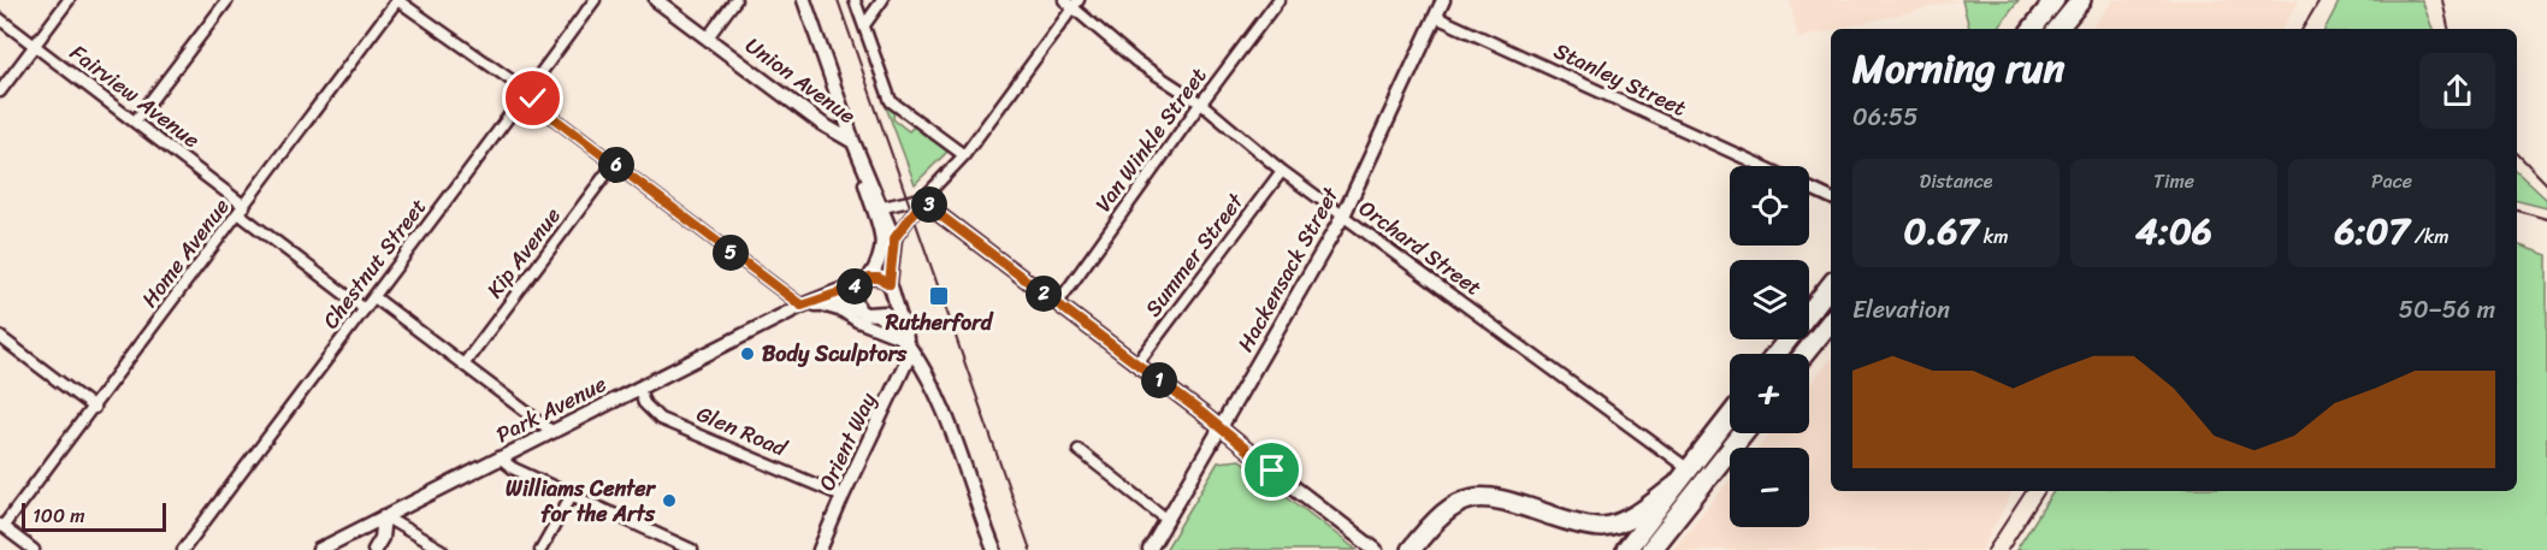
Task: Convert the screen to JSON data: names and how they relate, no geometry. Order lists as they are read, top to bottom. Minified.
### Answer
{"streets":{"street":["Stanley Street","Union Avenue","Fairview Avenue","Van Winkle Street","Orchard Street","Home Avenue","Kip Avenue","Summer Street","Chestnut Street","Hackensack Street","Park Avenue","Glen Road","Orient Way"]},"crossings":[["Stanley Street","Hackensack Street"],["Fairview Avenue","Home Avenue"],["Fairview Avenue","Chestnut Street"],["Van Winkle Street","Orchard Street"],["Orchard Street","Summer Street"],["Orchard Street","Hackensack Street"],["Park Avenue","Glen Road"],["Glen Road","Orient Way"]],"places":{"transit":["Rutherford"],"other":["Body Sculptors","Williams Center for the Arts"]},"scale_bar":"100 m","page":{"heading":["Morning run","06:55"],"pins":["6","3","5","4","2","1"],"stats":[["Distance","0.67 km"],["Time","4:06"],["Pace","6:07 /km"]],"map_buttons":["+","−"],"chart":["Elevation","50–56 m"],"scale":"100 m"}}
